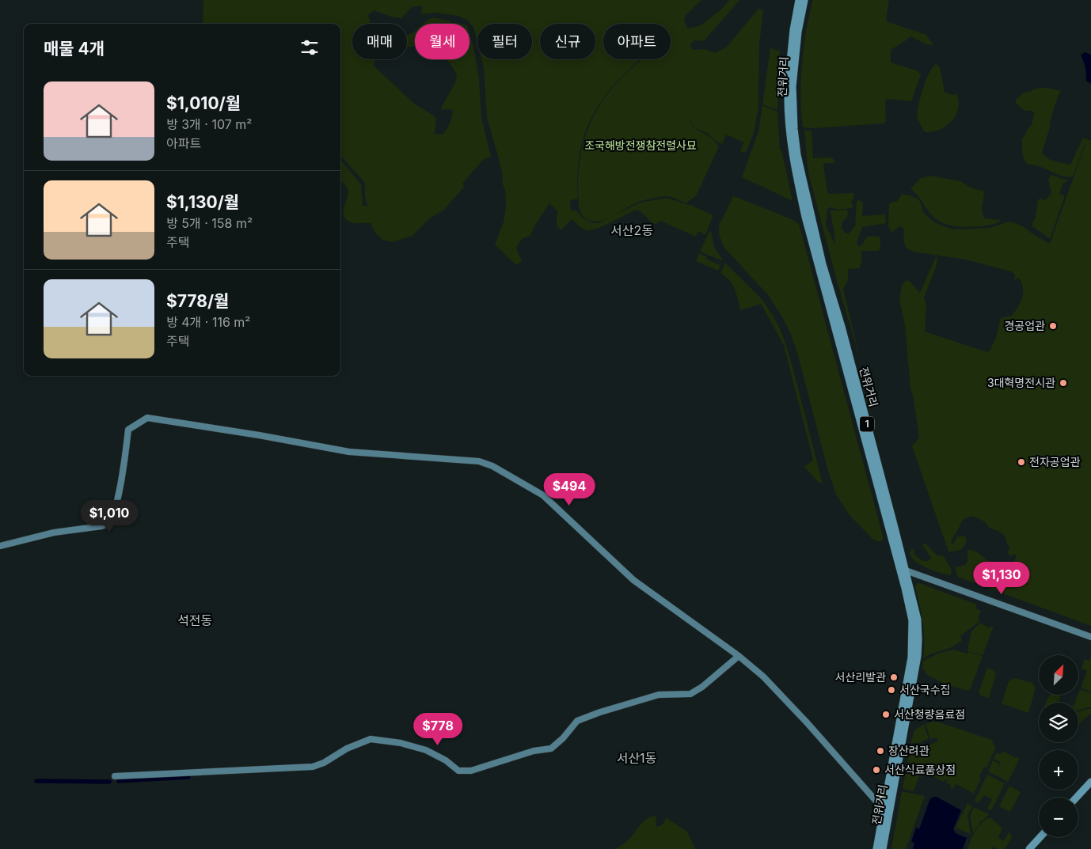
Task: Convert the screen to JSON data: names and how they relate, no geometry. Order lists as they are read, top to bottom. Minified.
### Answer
{"streets":{"main road":["전위거리","1"]},"districts":["서산2동","석전동","서산1동"],"parks":["조국해방전쟁참전렬사묘"],"places":["경공업관","3대혁명전시관","전자공업관","서산리발관","서산국수집","서산청량음료점","장산려관","서산식료품상점"],"north":"top right","page":{"chip":["매매","월세","필터","신규","아파트"],"heading":"매물 4개","list":[{"name":"$1,010/월","note":"방 3개 · 107 m² · 아파트"},{"name":"$1,130/월","note":"방 5개 · 158 m² · 주택"},{"name":"$778/월","note":"방 4개 · 116 m² · 주택"}],"price":["$494","$1,010","$1,130","$778"],"map_buttons":["+","−"]}}
